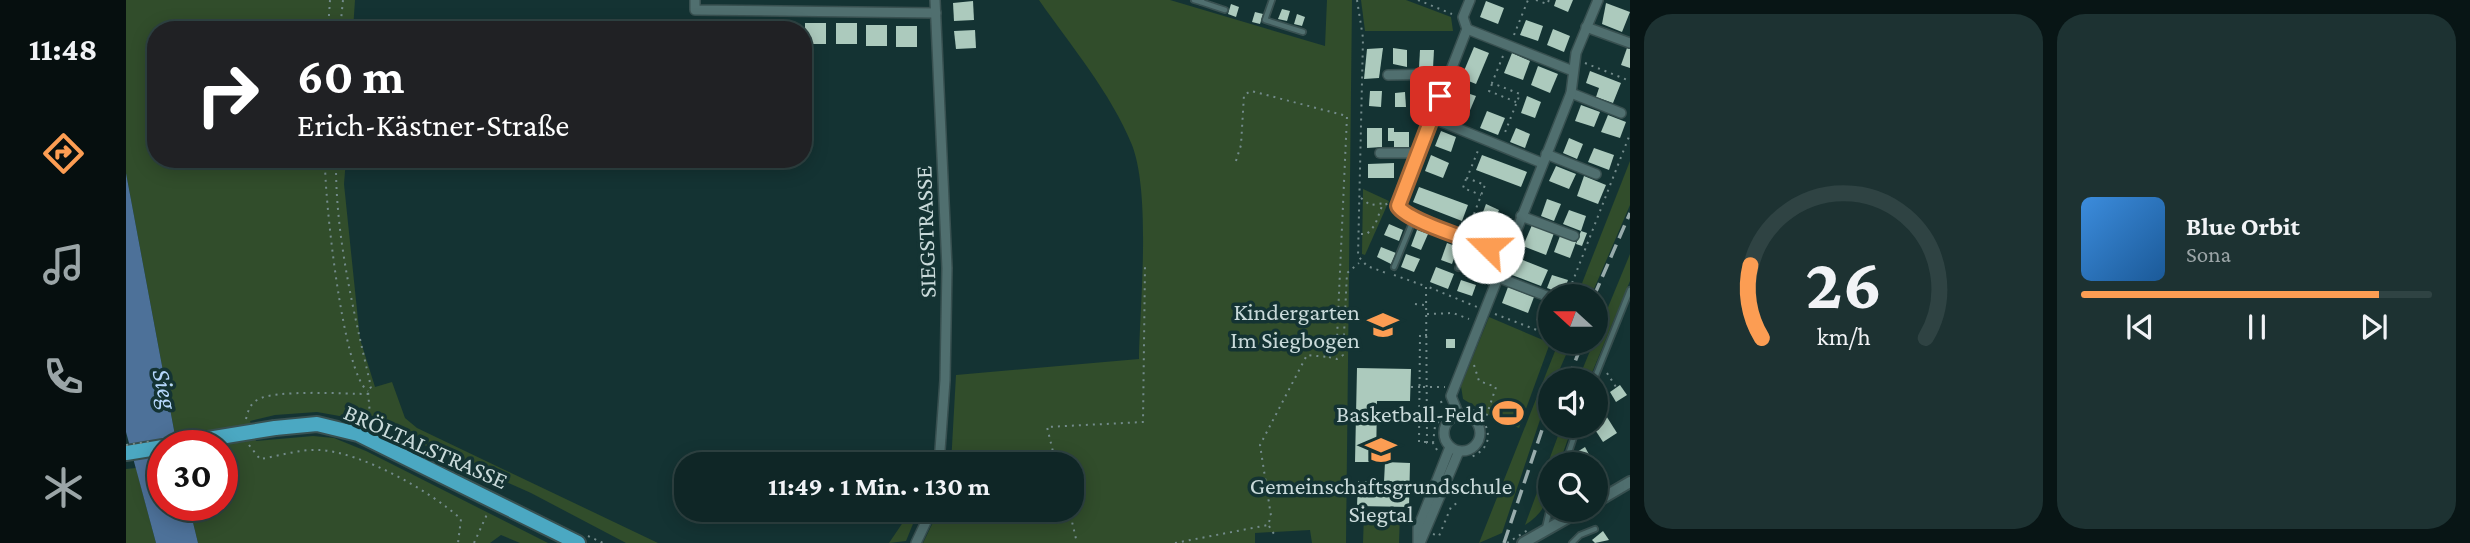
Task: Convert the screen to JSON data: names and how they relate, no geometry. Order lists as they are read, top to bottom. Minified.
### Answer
{"streets":{"main road":["BRÖLTALSTRASSE"],"street":["SIEGSTRASSE"]},"water":["Sieg"],"places":{"school or university":["Kindergarten Im Siegbogen","Gemeinschaftsgrundschule Siegtal"],"sports":["Basketball-Feld"]},"north":"left","page":{"tabs":"11:48","turn":["60 m","Erich-Kästner-Straße"],"song":["Blue Orbit","Sona"],"limit":"30","trip":"11:49 · 1 Min. · 130 m","gauge":["26","km/h"]}}
